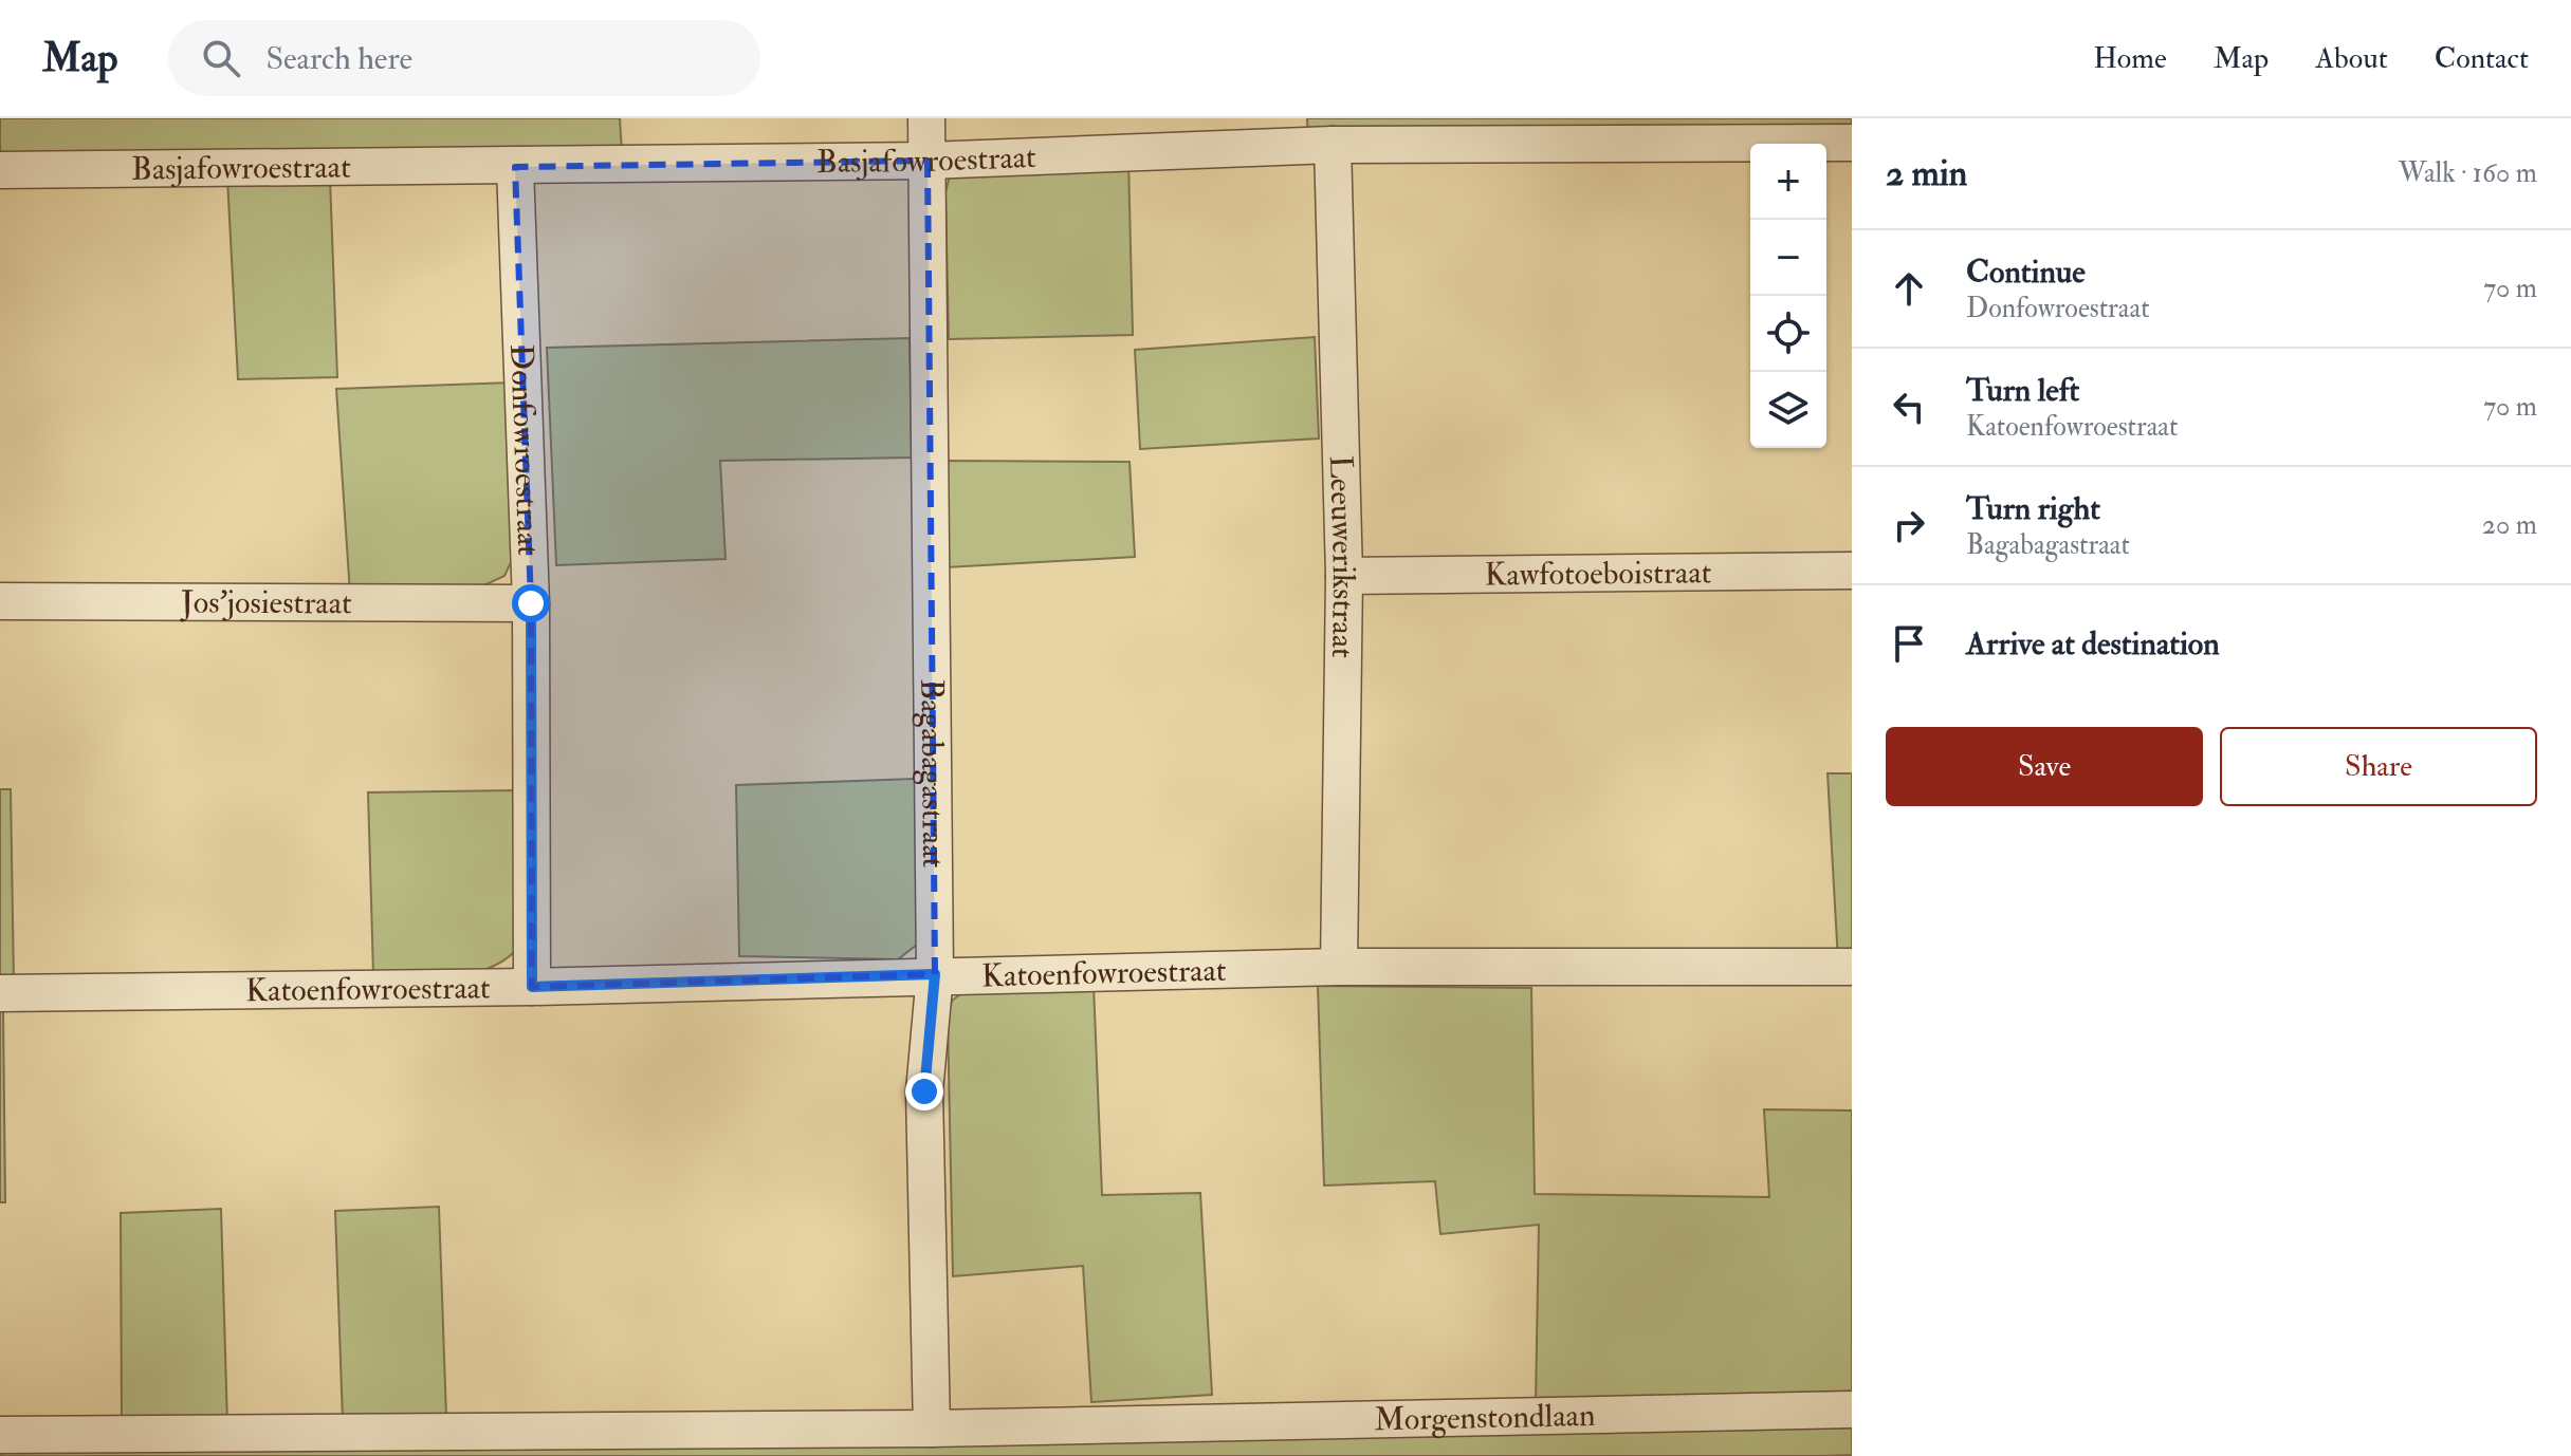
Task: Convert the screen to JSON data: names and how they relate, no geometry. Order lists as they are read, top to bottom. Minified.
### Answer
{"streets":{"street":["Basjafowroestraat","Donfowroestraat","Leeuwerikstraat","Kawfotoeboistraat","Jos'josiestraat","Bagabagastraat","Katoenfowroestraat","Morgenstondlaan"]},"crossings":[["Basjafowroestraat","Donfowroestraat"],["Basjafowroestraat","Leeuwerikstraat"],["Basjafowroestraat","Bagabagastraat"],["Donfowroestraat","Jos'josiestraat"],["Donfowroestraat","Katoenfowroestraat"],["Leeuwerikstraat","Kawfotoeboistraat"],["Leeuwerikstraat","Katoenfowroestraat"],["Bagabagastraat","Katoenfowroestraat"],["Bagabagastraat","Morgenstondlaan"]],"page":{"header":"Map","search":"Search here","nav":["Home","Map","About","Contact"],"heading":["2 min","Walk · 160 m"],"map_buttons":["+","−"],"list":[["Continue","Donfowroestraat","70 m"],["Turn left","Katoenfowroestraat","70 m"],["Turn right","Bagabagastraat","20 m"],"Arrive at destination"],"buttons":["Save","Share"]}}
